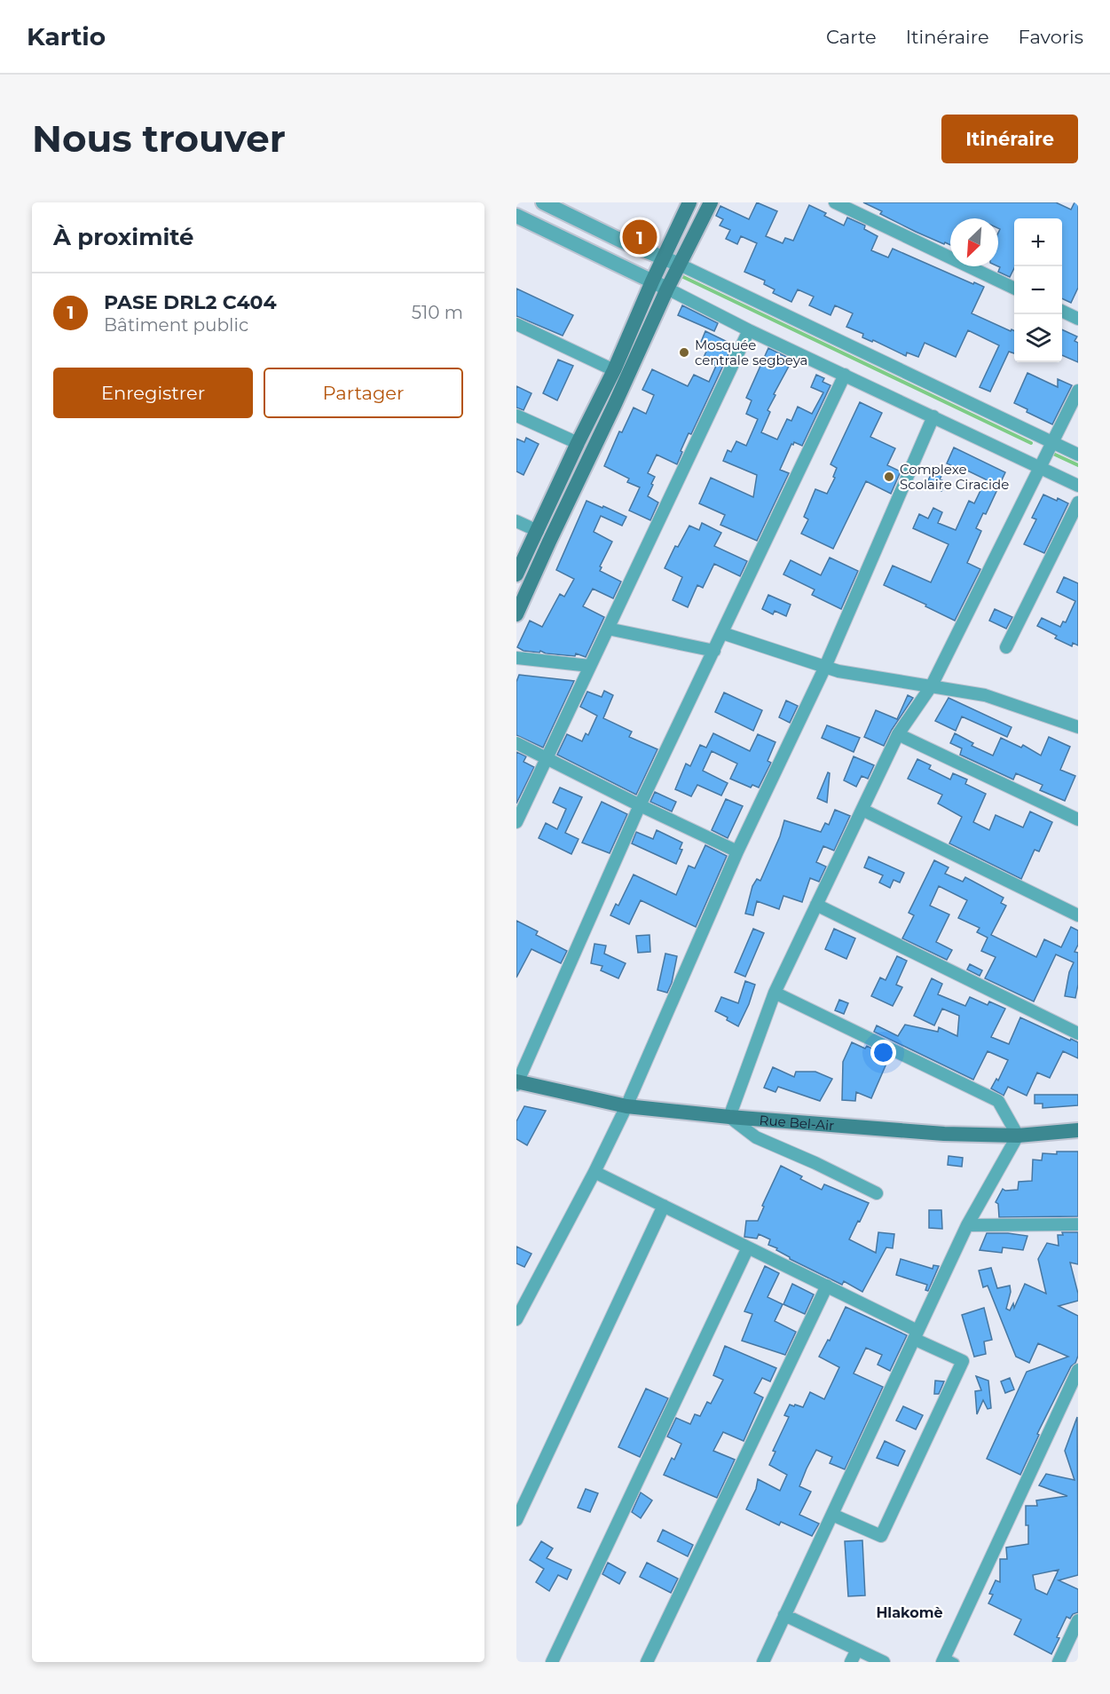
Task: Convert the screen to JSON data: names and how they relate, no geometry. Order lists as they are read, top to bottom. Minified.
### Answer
{"streets":{"main road":["Rue Bel-Air"]},"districts":["Hlakomè"],"places":["Mosquée centrale segbeya","Complexe Scolaire Ciracide"],"north":"bottom left","page":{"header":"Kartio","nav":["Carte","Itinéraire","Favoris"],"buttons":["Itinéraire",["Enregistrer","Partager"]],"title":"Nous trouver","heading":"À proximité","pins":"1","map_buttons":["+","−"],"list":[{"mark":"1","name":"PASE DRL2 C404","note":"Bâtiment public","value":"510 m"}]}}
